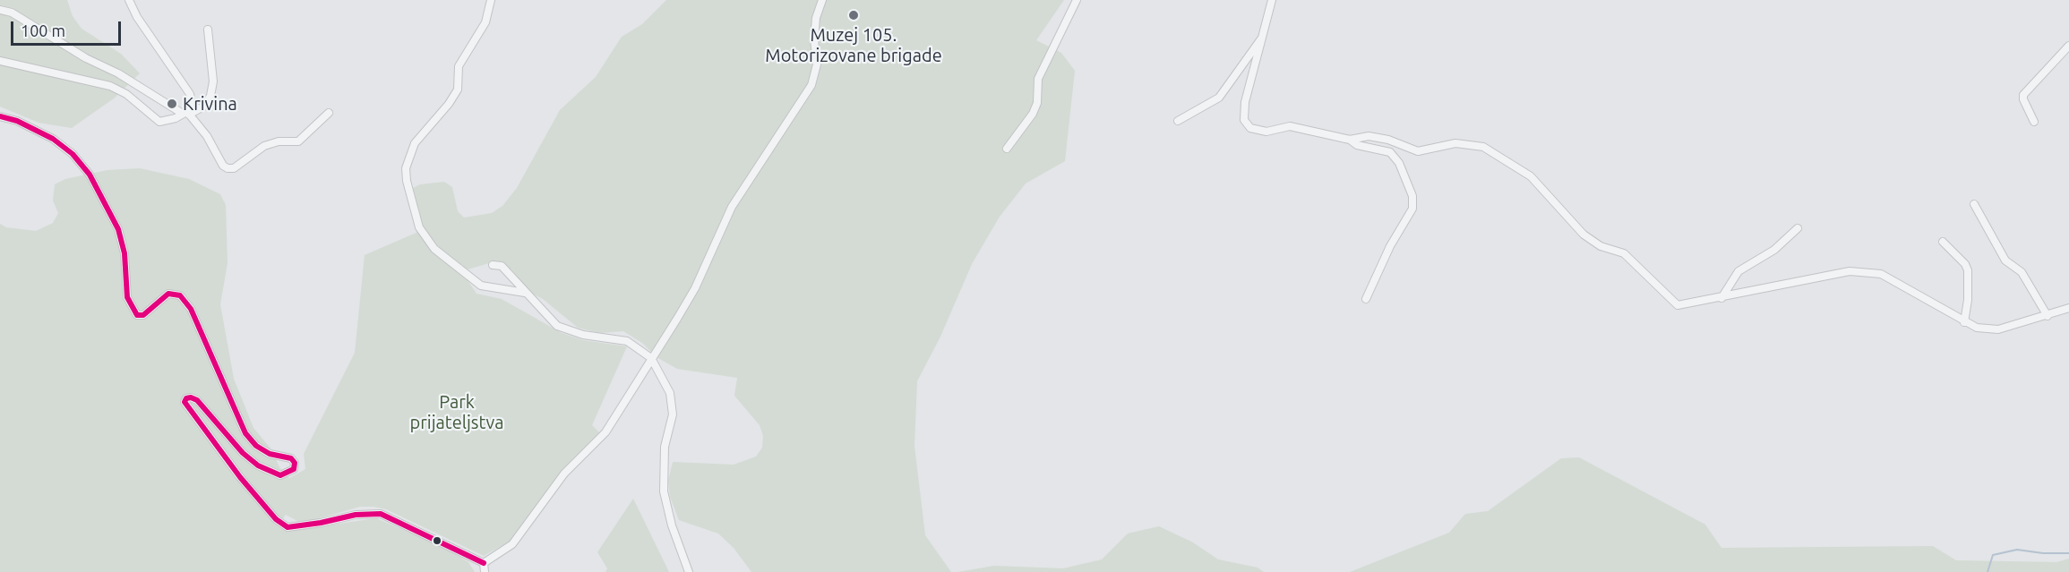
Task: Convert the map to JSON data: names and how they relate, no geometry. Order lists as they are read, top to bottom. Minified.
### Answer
{"parks":["Park prijateljstva"],"places":["Muzej 105. Motorizovane brigade","Krivina"],"scale_bar":"100 m"}
